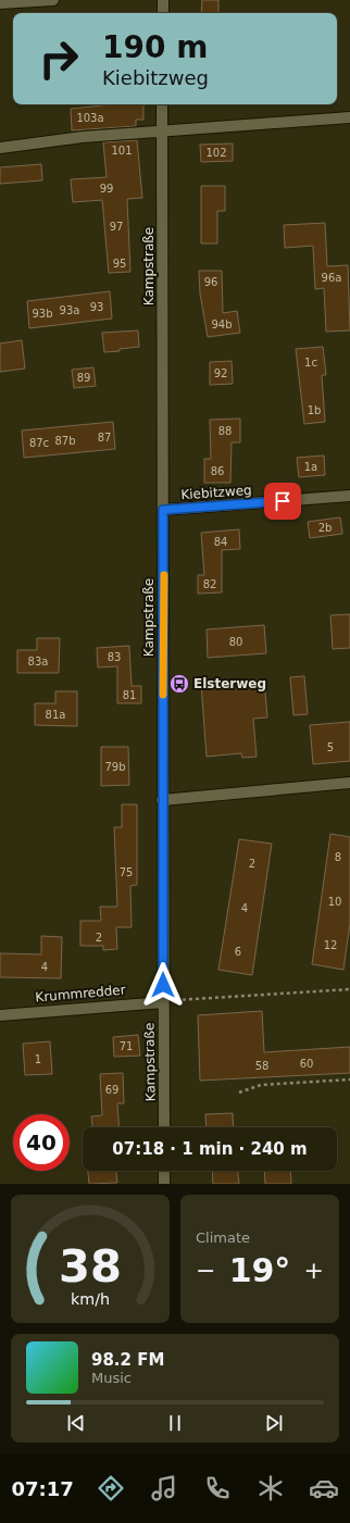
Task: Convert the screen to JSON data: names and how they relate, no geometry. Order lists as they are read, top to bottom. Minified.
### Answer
{"streets":{"street":["Kampstraße","Kiebitzweg","Krummredder"]},"crossings":[["Kampstraße","Kiebitzweg"],["Kampstraße","Krummredder"]],"places":{"bus stop":["Elsterweg"]},"house_numbers":["103a","101","102","99","97","95","96a","96","93","93a","93b","94b","1c","92","89","1b","88","87","87b","87c","1a","86","2b","84","82","80","83","83a","81","81a","5","79b","8","2","75","10","4","2","12","6","4","71","1","60","58","69"],"page":{"turn":["190 m","Kiebitzweg"],"limit":"40","trip":"07:18 · 1 min · 240 m","tile":"Climate","heat":["−","19°","+"],"song":["98.2 FM","Music"],"tabs":"07:17","gauge":["38","km/h"]}}
